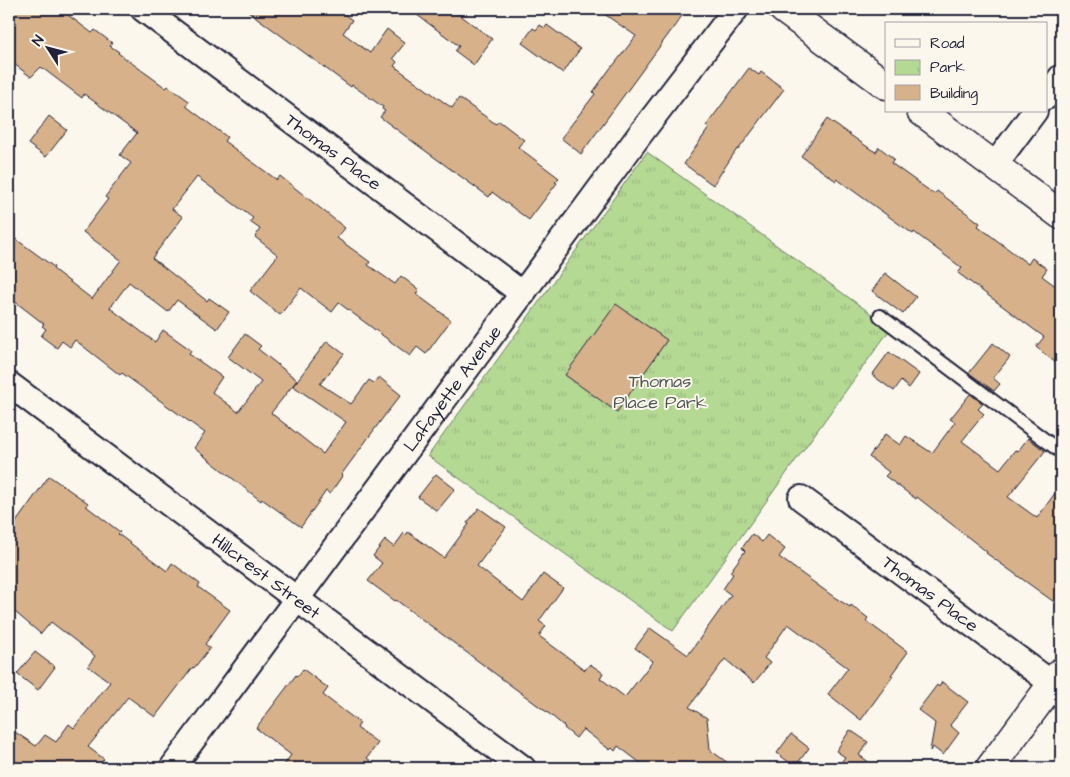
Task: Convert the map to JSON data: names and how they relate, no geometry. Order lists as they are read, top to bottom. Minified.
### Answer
{"streets":{"street":["Thomas Place","Lafayette Avenue","Hillcrest Street"]},"crossings":[["Thomas Place","Lafayette Avenue"],["Lafayette Avenue","Hillcrest Street"]],"parks":["Thomas Place Park"],"legend":["Road","Park","Building"],"north":"top left"}
